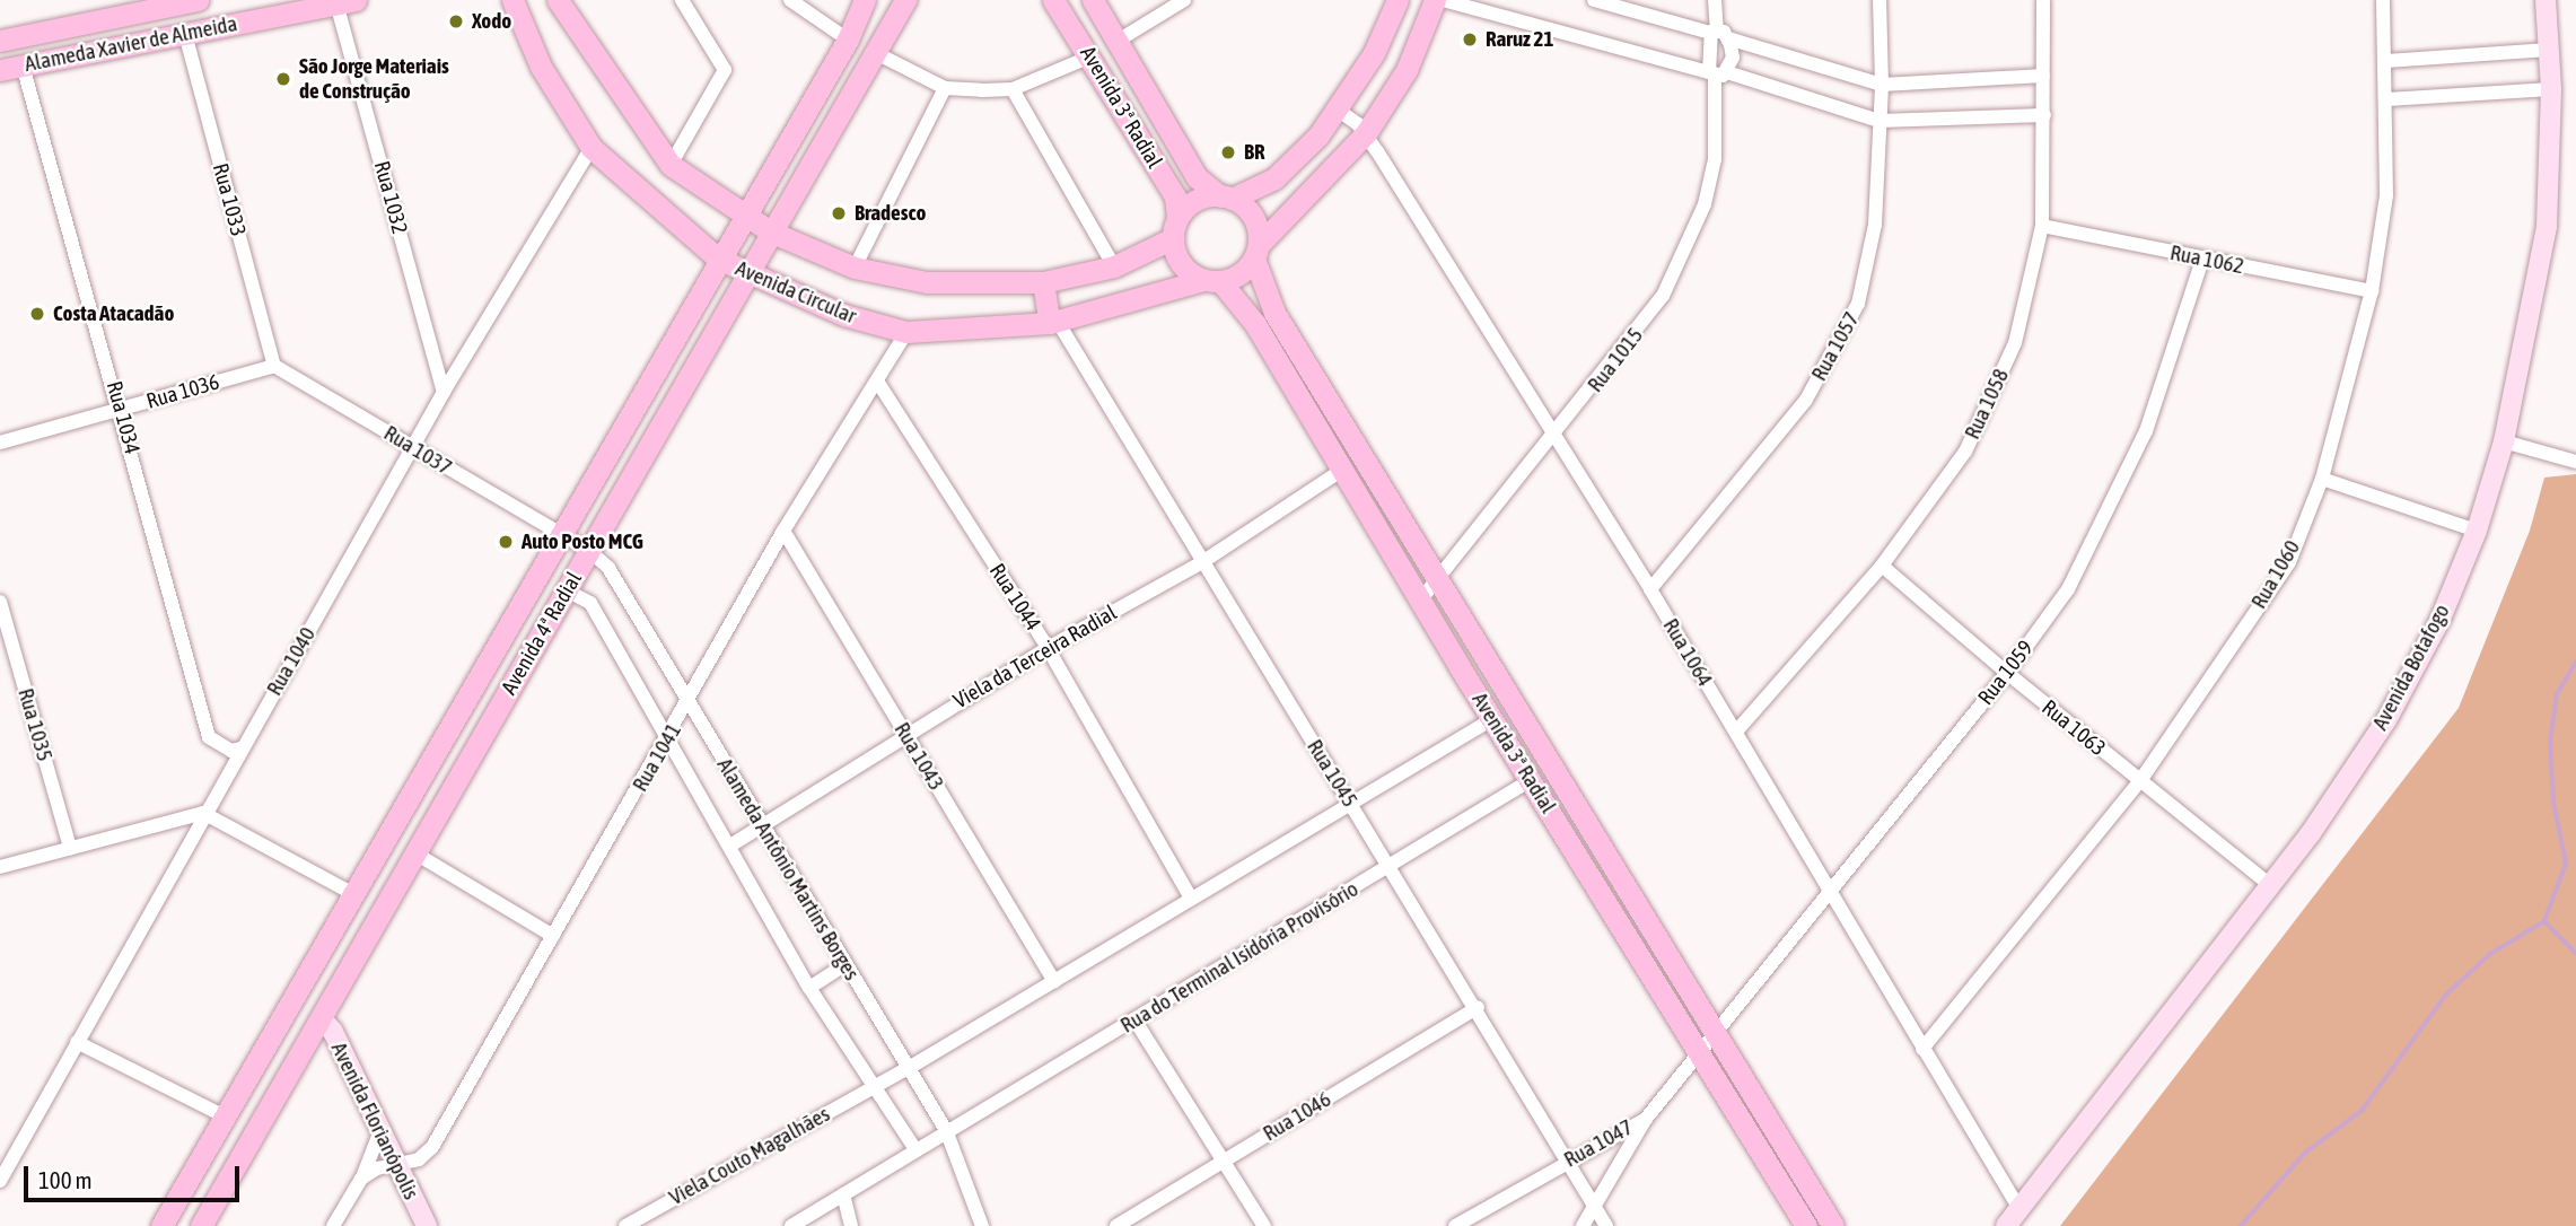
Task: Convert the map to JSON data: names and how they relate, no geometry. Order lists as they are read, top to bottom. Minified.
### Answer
{"streets":{"main road":["Alameda Xavier de Almeida","Avenida 3ª Radial","Avenida Circular","Avenida 4ª Radial"],"street":["Rua 1032","Rua 1033","Rua 1062","Rua 1057","Rua 1015","Rua 1036","Rua 1058","Rua 1034","Rua 1037","Rua 1060","Rua 1044","Rua 1064","Viela da Terceira Radial","Rua 1040","Avenida Botafogo","Rua 1059","Rua 1035","Rua 1063","Rua 1043","Rua 1041","Rua 1045","Alameda Antônio Martins Borges","Rua do Terminal Isidória Provisório","Rua 1046","Avenida Florianópolis","Rua 1047","Viela Couto Magalhães"]},"crossings":[["Alameda Xavier de Almeida","Rua 1032"],["Alameda Xavier de Almeida","Rua 1033"],["Alameda Xavier de Almeida","Rua 1034"],["Avenida 3ª Radial","Avenida Circular"],["Avenida 3ª Radial","Rua 1015"],["Avenida 3ª Radial","Viela da Terceira Radial"],["Avenida 3ª Radial","Rua do Terminal Isidória Provisório"],["Avenida 3ª Radial","Rua 1047"],["Rua 1032","Rua 1040"],["Rua 1033","Rua 1036"],["Rua 1033","Rua 1037"],["Rua 1062","Rua 1058"],["Rua 1062","Rua 1060"],["Rua 1062","Rua 1059"],["Avenida Circular","Avenida 4ª Radial"],["Avenida Circular","Rua 1040"],["Avenida Circular","Rua 1041"],["Avenida Circular","Rua 1045"],["Rua 1057","Rua 1064"],["Rua 1015","Rua 1064"],["Rua 1036","Rua 1034"],["Rua 1036","Rua 1037"],["Rua 1058","Rua 1064"],["Rua 1058","Rua 1063"],["Rua 1034","Rua 1040"],["Rua 1037","Avenida 4ª Radial"],["Rua 1037","Rua 1040"],["Rua 1037","Alameda Antônio Martins Borges"],["Rua 1060","Rua 1064"],["Rua 1060","Rua 1063"],["Rua 1044","Viela da Terceira Radial"],["Rua 1044","Rua 1041"],["Avenida 4ª Radial","Alameda Antônio Martins Borges"],["Avenida 4ª Radial","Avenida Florianópolis"],["Rua 1064","Avenida Botafogo"],["Rua 1064","Rua 1059"],["Viela da Terceira Radial","Rua 1043"],["Viela da Terceira Radial","Rua 1045"],["Viela da Terceira Radial","Alameda Antônio Martins Borges"],["Avenida Botafogo","Rua 1063"],["Rua 1059","Rua 1063"],["Rua 1059","Rua 1047"],["Rua 1043","Rua 1041"],["Rua 1041","Alameda Antônio Martins Borges"],["Rua 1041","Avenida Florianópolis"],["Rua 1045","Rua do Terminal Isidória Provisório"],["Rua 1045","Rua 1046"],["Rua 1045","Rua 1047"],["Alameda Antônio Martins Borges","Rua do Terminal Isidória Provisório"],["Alameda Antônio Martins Borges","Viela Couto Magalhães"]],"places":["Xodo","Raruz 21","São Jorge Materiais de Construção","BR","Bradesco","Costa Atacadão","Auto Posto MCG"],"scale_bar":"100 m"}
